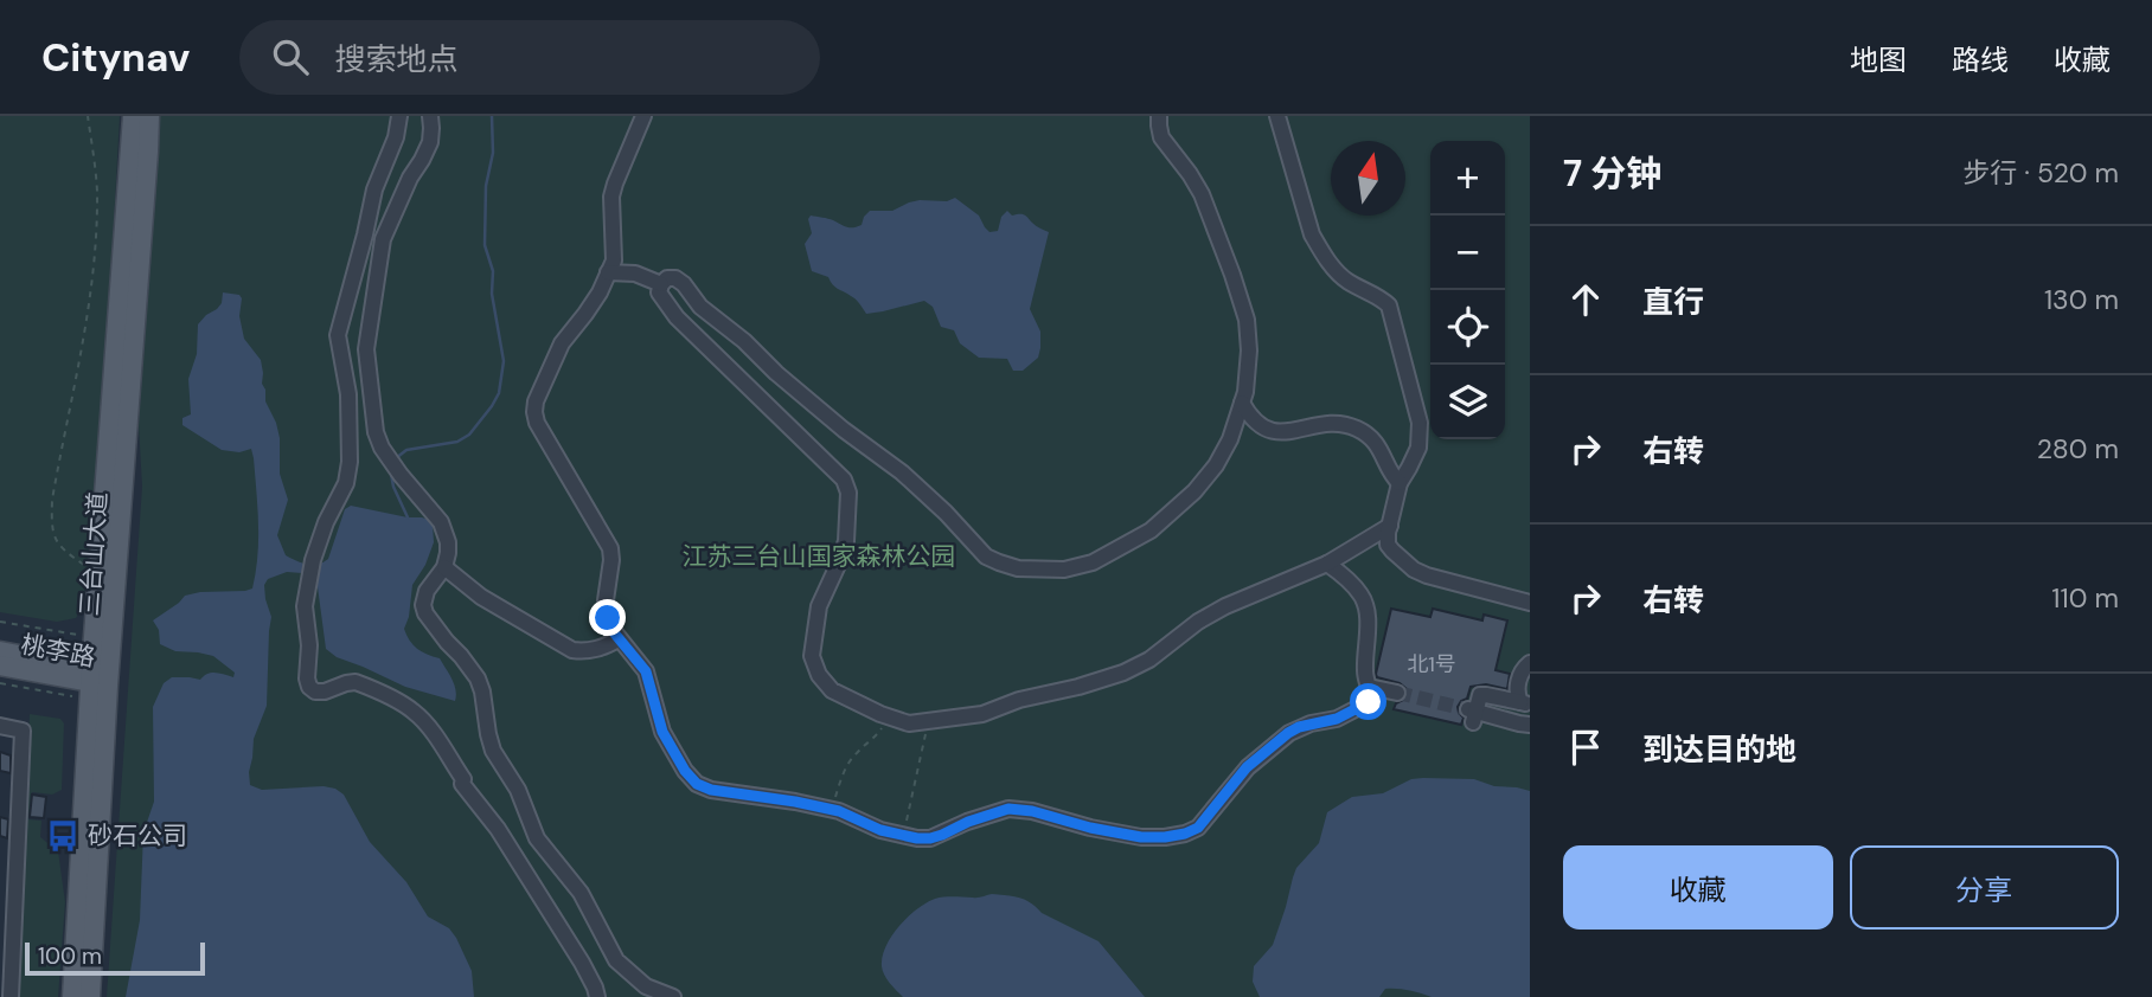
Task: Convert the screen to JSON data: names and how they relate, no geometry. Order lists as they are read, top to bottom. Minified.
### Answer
{"streets":{"main road":["三台山大道","桃李路"]},"crossings":[["三台山大道","桃李路"]],"parks":["江苏三台山国家森林公园"],"places":{"bus stop":["砂石公司"]},"house_numbers":["北1号"],"scale_bar":"100 m","north":"top","page":{"header":"Citynav","search":"搜索地点","nav":["地图","路线","收藏"],"heading":["7 分钟","步行 · 520 m"],"map_buttons":["+","−"],"list":[["直行","130 m"],["右转","280 m"],["右转","110 m"],"到达目的地"],"buttons":["收藏","分享"],"scale":"100 m"}}
